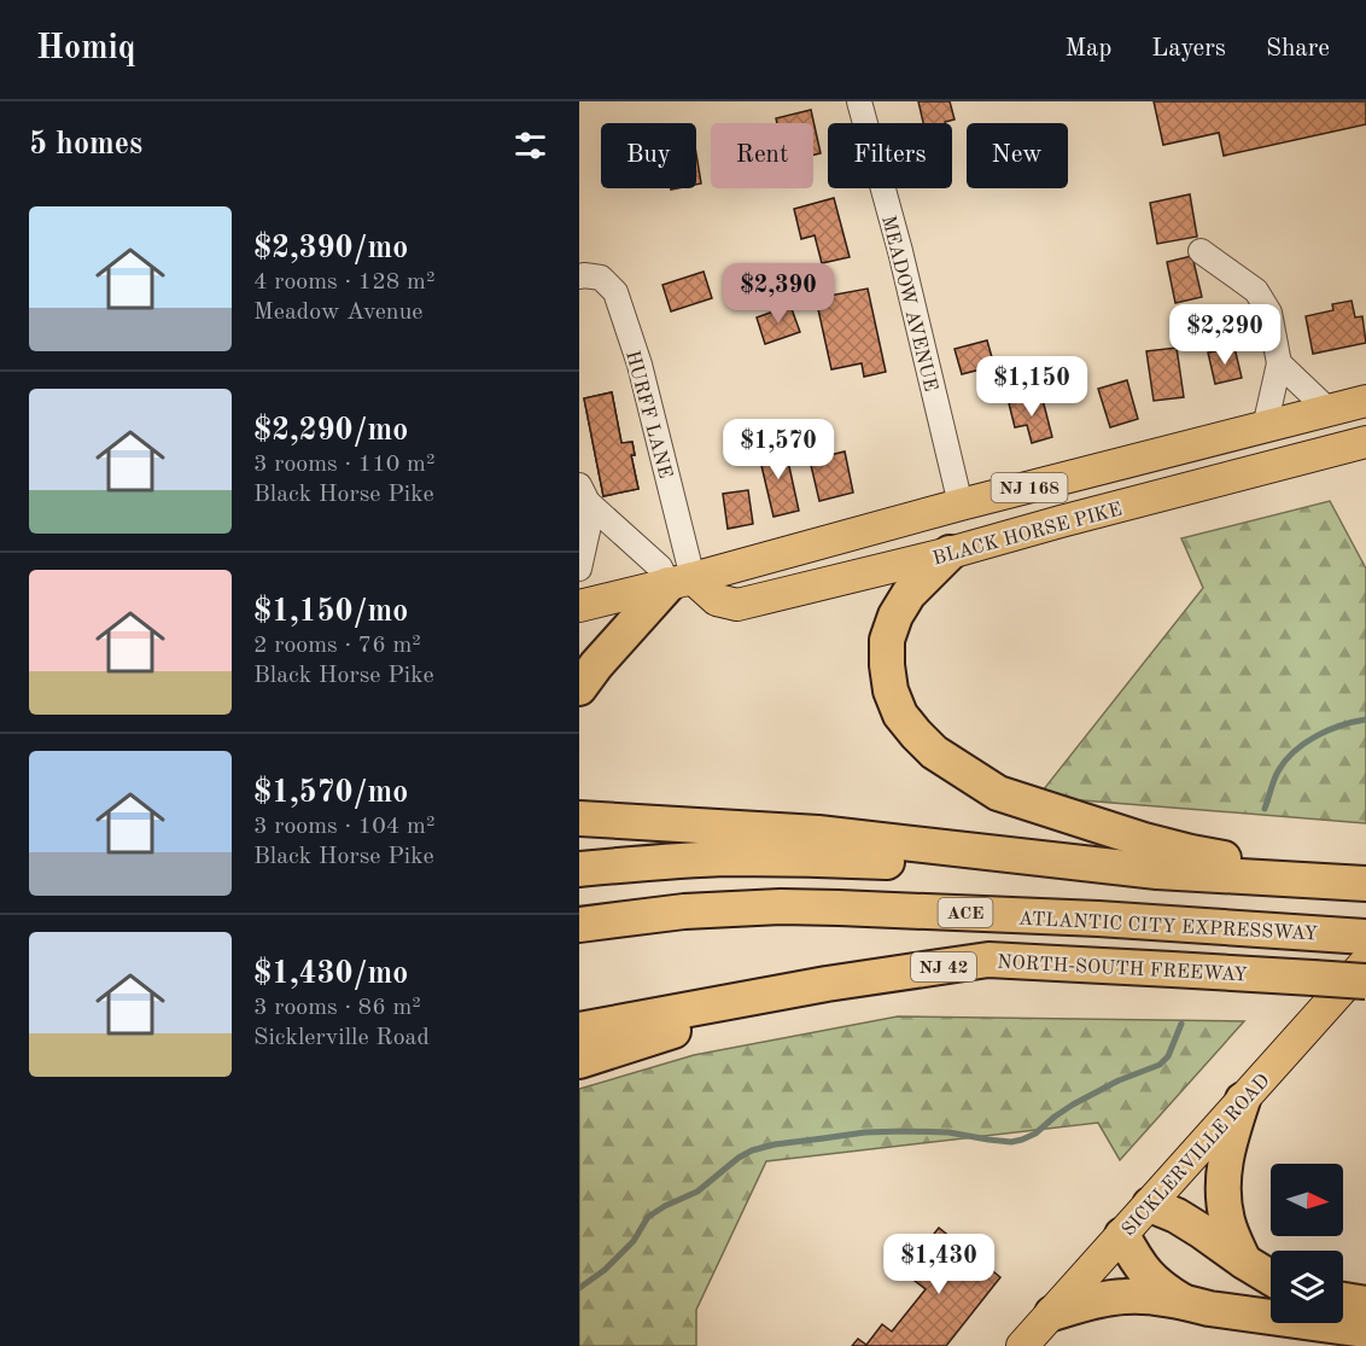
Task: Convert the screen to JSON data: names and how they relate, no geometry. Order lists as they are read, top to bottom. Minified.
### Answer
{"streets":{"highway":["ACE","ATLANTIC CITY EXPRESSWAY","NJ 42","NORTH-SOUTH FREEWAY"],"main road":["NJ 168","BLACK HORSE PIKE","SICKLERVILLE ROAD"],"street":["MEADOW AVENUE","HURFF LANE"]},"crossings":[["MEADOW AVENUE","BLACK HORSE PIKE"],["HURFF LANE","BLACK HORSE PIKE"],["ATLANTIC CITY EXPRESSWAY","SICKLERVILLE ROAD"]],"north":"right","page":{"header":"Homiq","nav":["Map","Layers","Share"],"heading":"5 homes","chip":["Buy","Rent","Filters","New"],"list":[{"name":"$2,390/mo","note":"4 rooms · 128 m² · Meadow Avenue"},{"name":"$2,290/mo","note":"3 rooms · 110 m² · Black Horse Pike"},{"name":"$1,150/mo","note":"2 rooms · 76 m² · Black Horse Pike"},{"name":"$1,570/mo","note":"3 rooms · 104 m² · Black Horse Pike"},{"name":"$1,430/mo","note":"3 rooms · 86 m² · Sicklerville Road"}],"price":["$2,390","$2,290","$1,150","$1,570","$1,430"]}}
